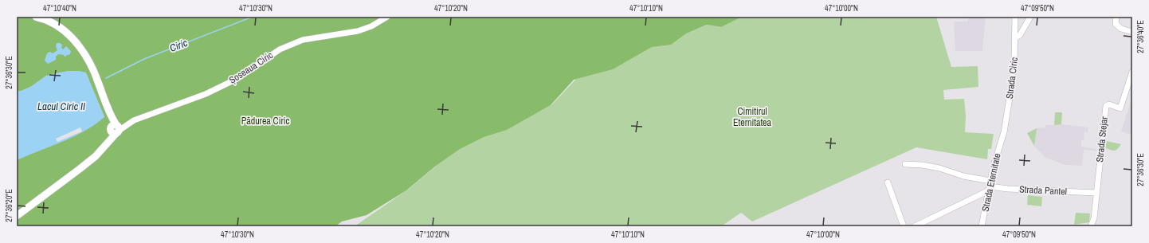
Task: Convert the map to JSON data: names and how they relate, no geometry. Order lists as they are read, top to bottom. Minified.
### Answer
{"streets":{"street":["Șoseaua Ciric","Strada Ciric","Strada Stejar","Strada Eternitate","Strada Pantel"]},"crossings":[["Strada Ciric","Strada Eternitate"],["Strada Stejar","Strada Pantel"],["Strada Eternitate","Strada Pantel"]],"water":["Ciric","Lacul Ciric II"],"parks":["Cimitirul Eternitatea","Pădurea Ciric"],"coordinates":["47°10'40\"N","47°10'30\"N","47°10'20\"N","47°10'10\"N","47°10'00\"N","47°09'50\"N","27°36'40\"E","27°36'30\"E","27°36'20\"E"]}
